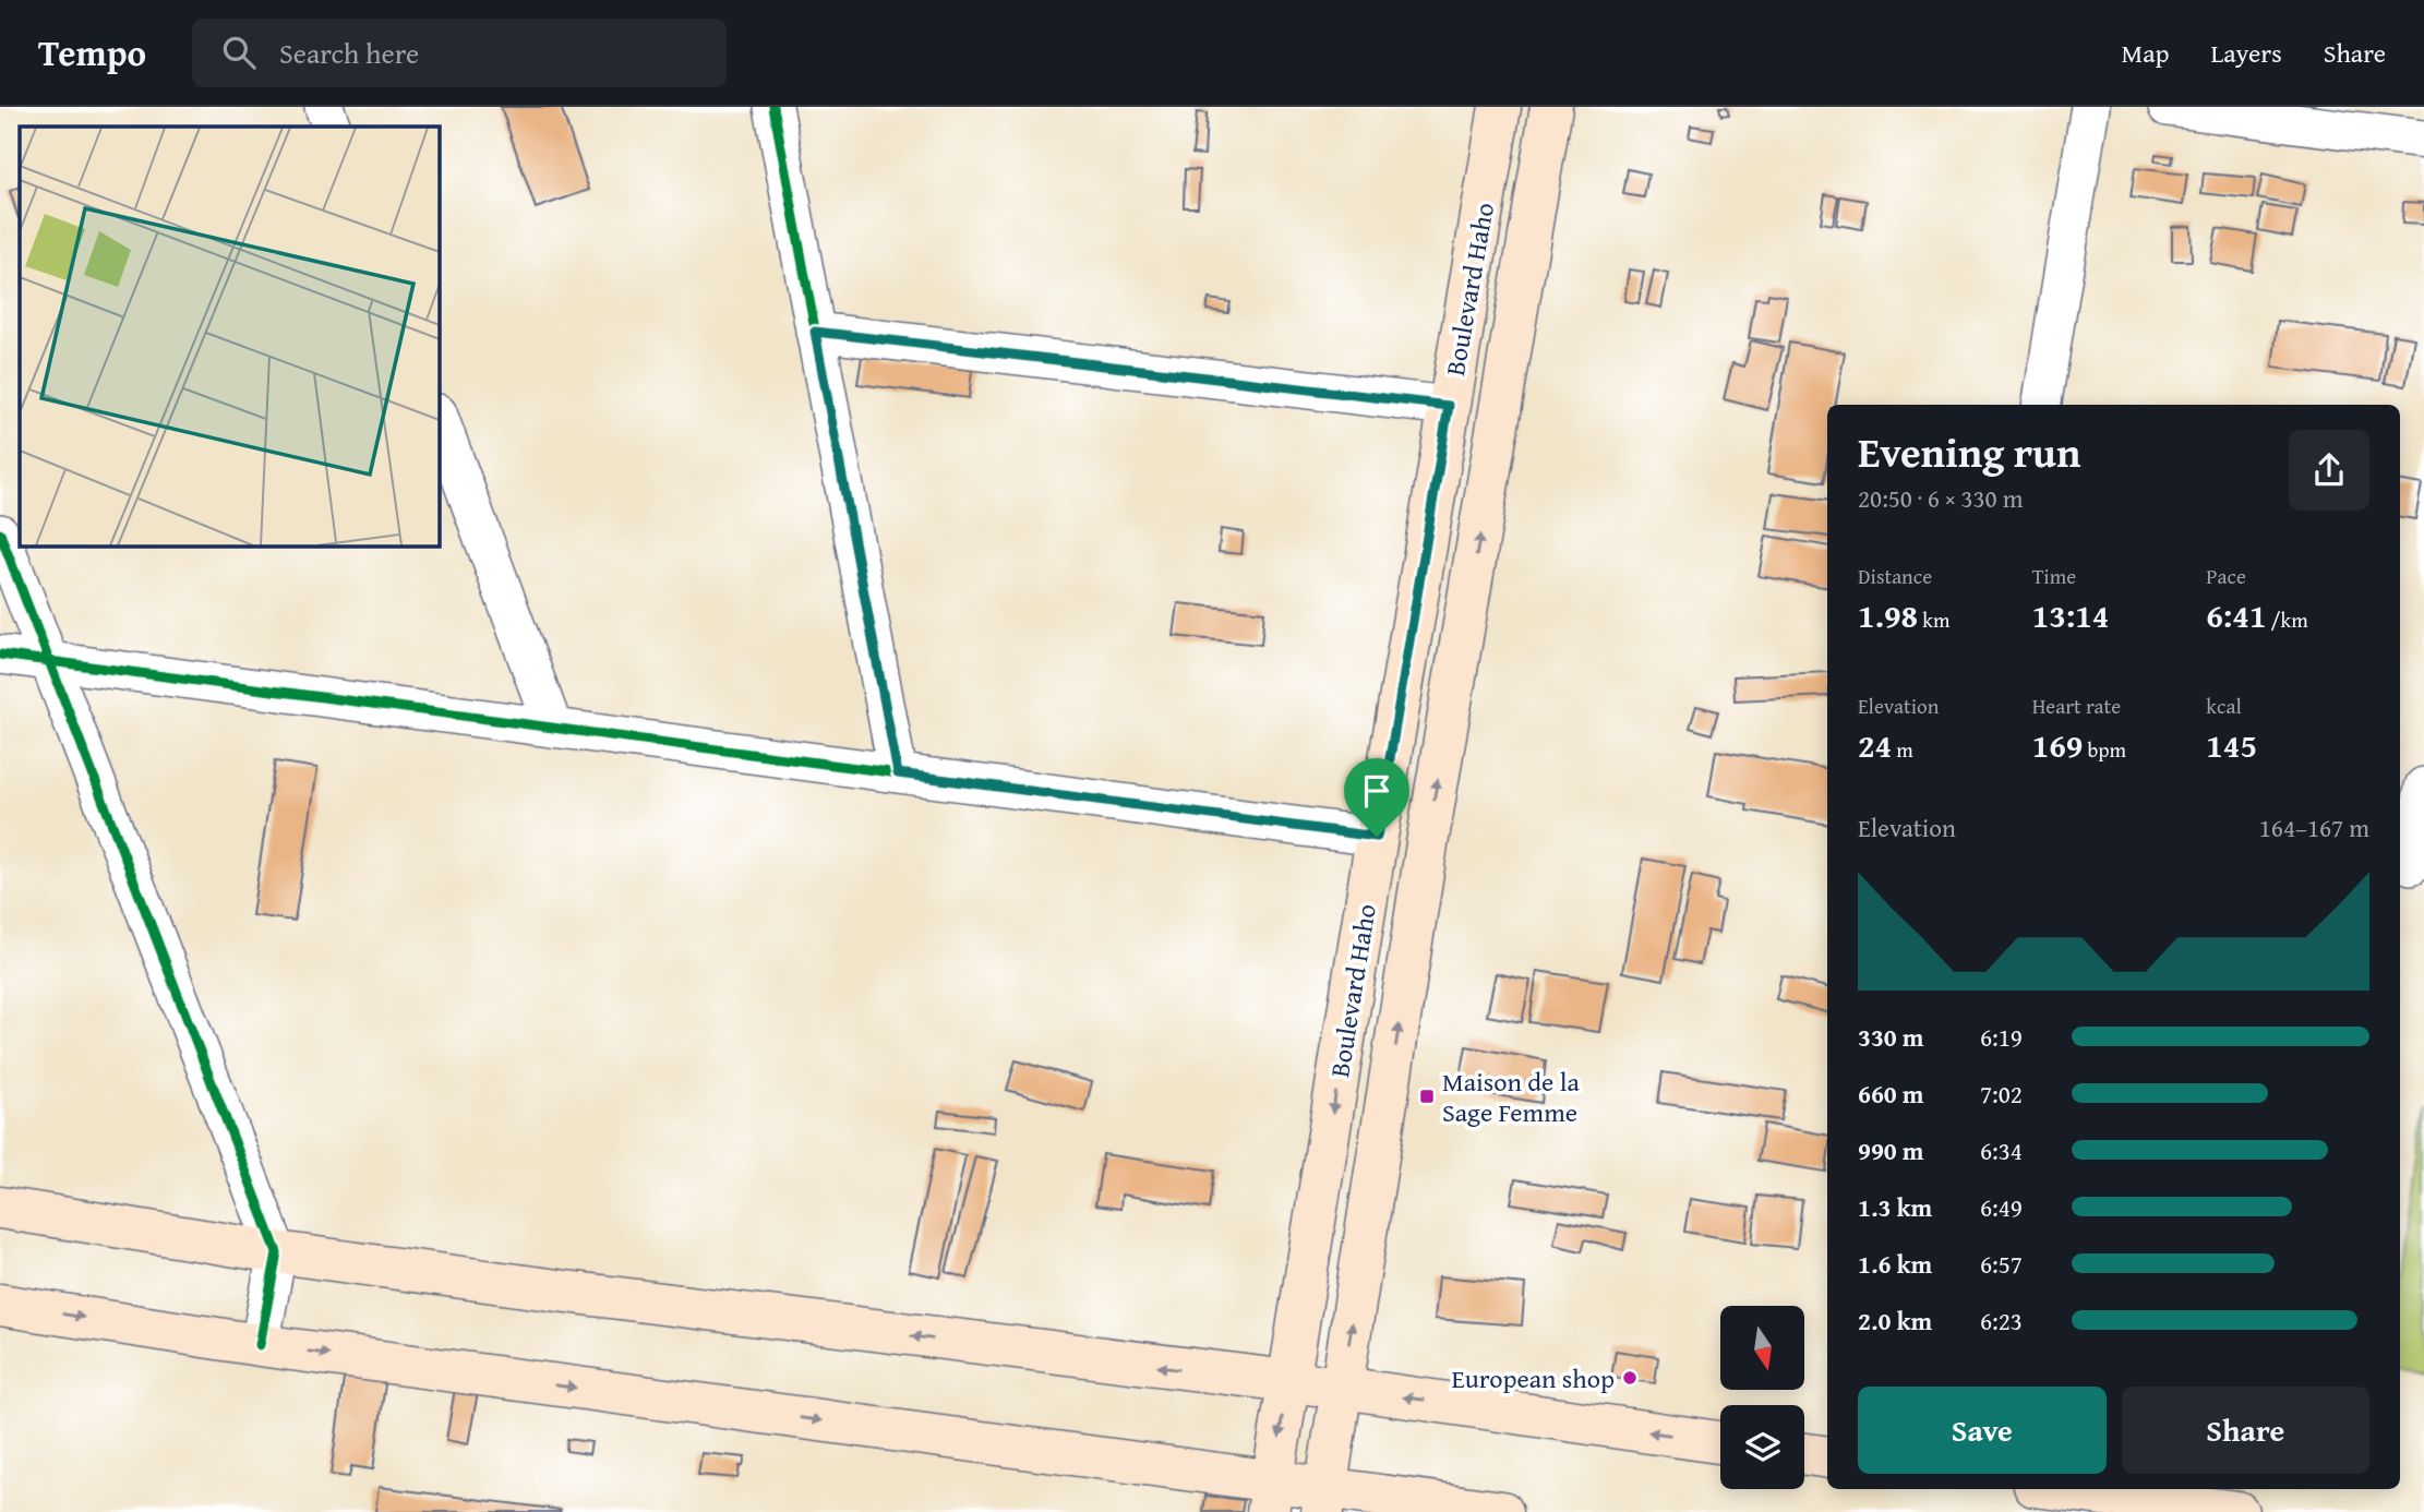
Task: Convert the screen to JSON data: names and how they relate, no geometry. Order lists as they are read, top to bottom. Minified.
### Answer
{"streets":{"main road":["Boulevard Haho"]},"places":{"transit":["Maison de la Sage Femme"],"other":["European shop"]},"north":"bottom","page":{"header":"Tempo","search":"Search here","nav":["Map","Layers","Share"],"heading":["Evening run","20:50 · 6 × 330 m"],"stats":[["Distance","1.98 km"],["Time","13:14"],["Pace","6:41 /km"],["Elevation","24 m"],["Heart rate","169 bpm"],["kcal","145"]],"chart":["Elevation","164–167 m"],"list":[{"name":"330 m","note":"6:19"},{"name":"660 m","note":"7:02"},{"name":"990 m","note":"6:34"},{"name":"1.3 km","note":"6:49"},{"name":"1.6 km","note":"6:57"},{"name":"2.0 km","note":"6:23"}],"buttons":["Save","Share"]}}
